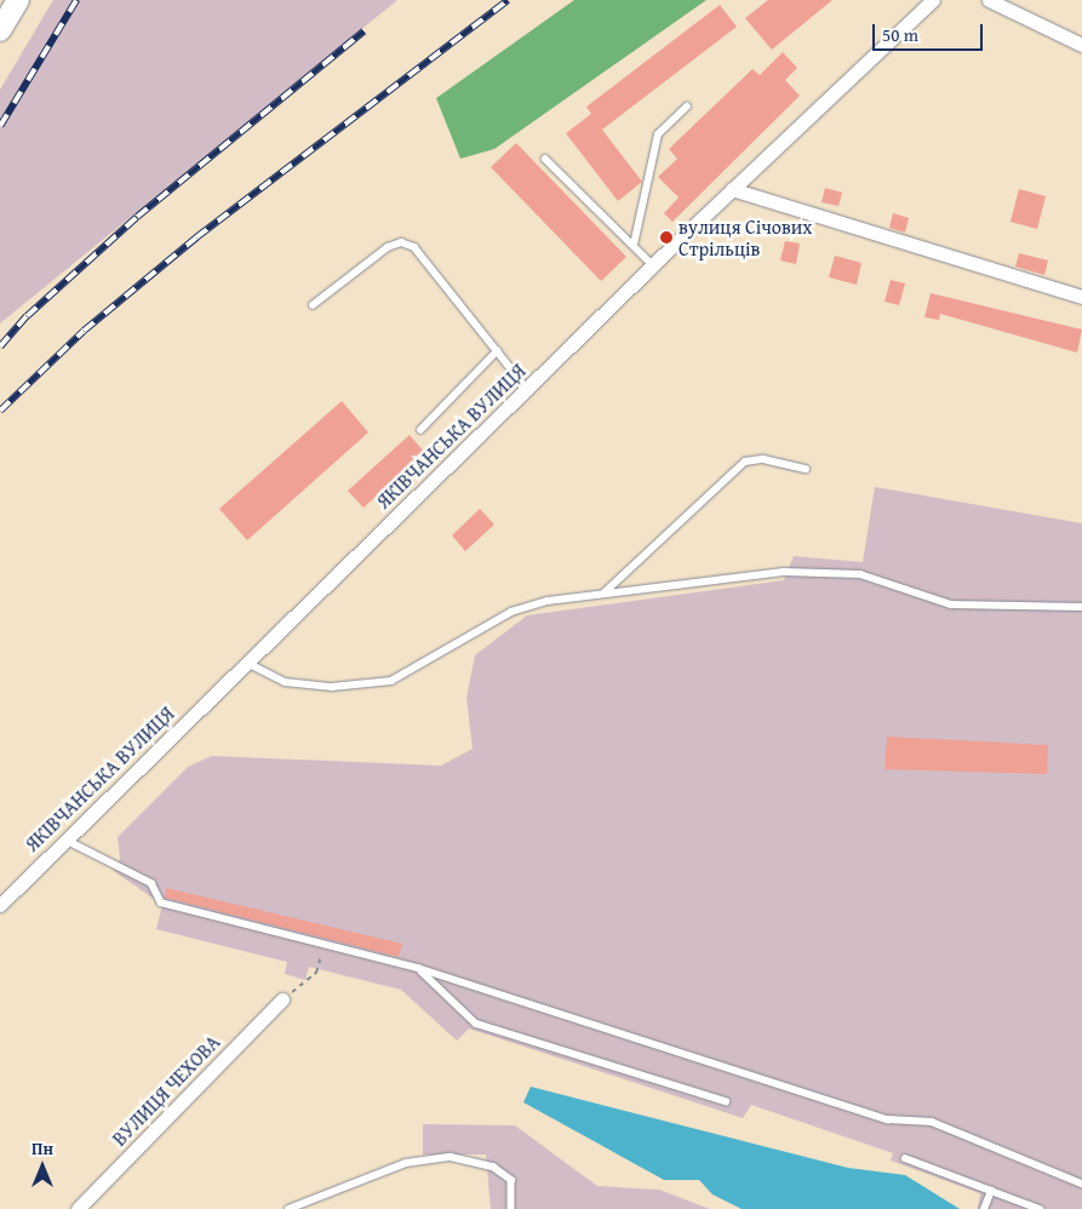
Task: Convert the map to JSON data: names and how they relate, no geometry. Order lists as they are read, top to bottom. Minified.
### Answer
{"streets":{"street":["ЯКІВЧАНСЬКА ВУЛИЦЯ","ВУЛИЦЯ ЧЕХОВА"]},"places":["вулиця Січових Стрільців"],"scale_bar":"50 m","north":"top"}
